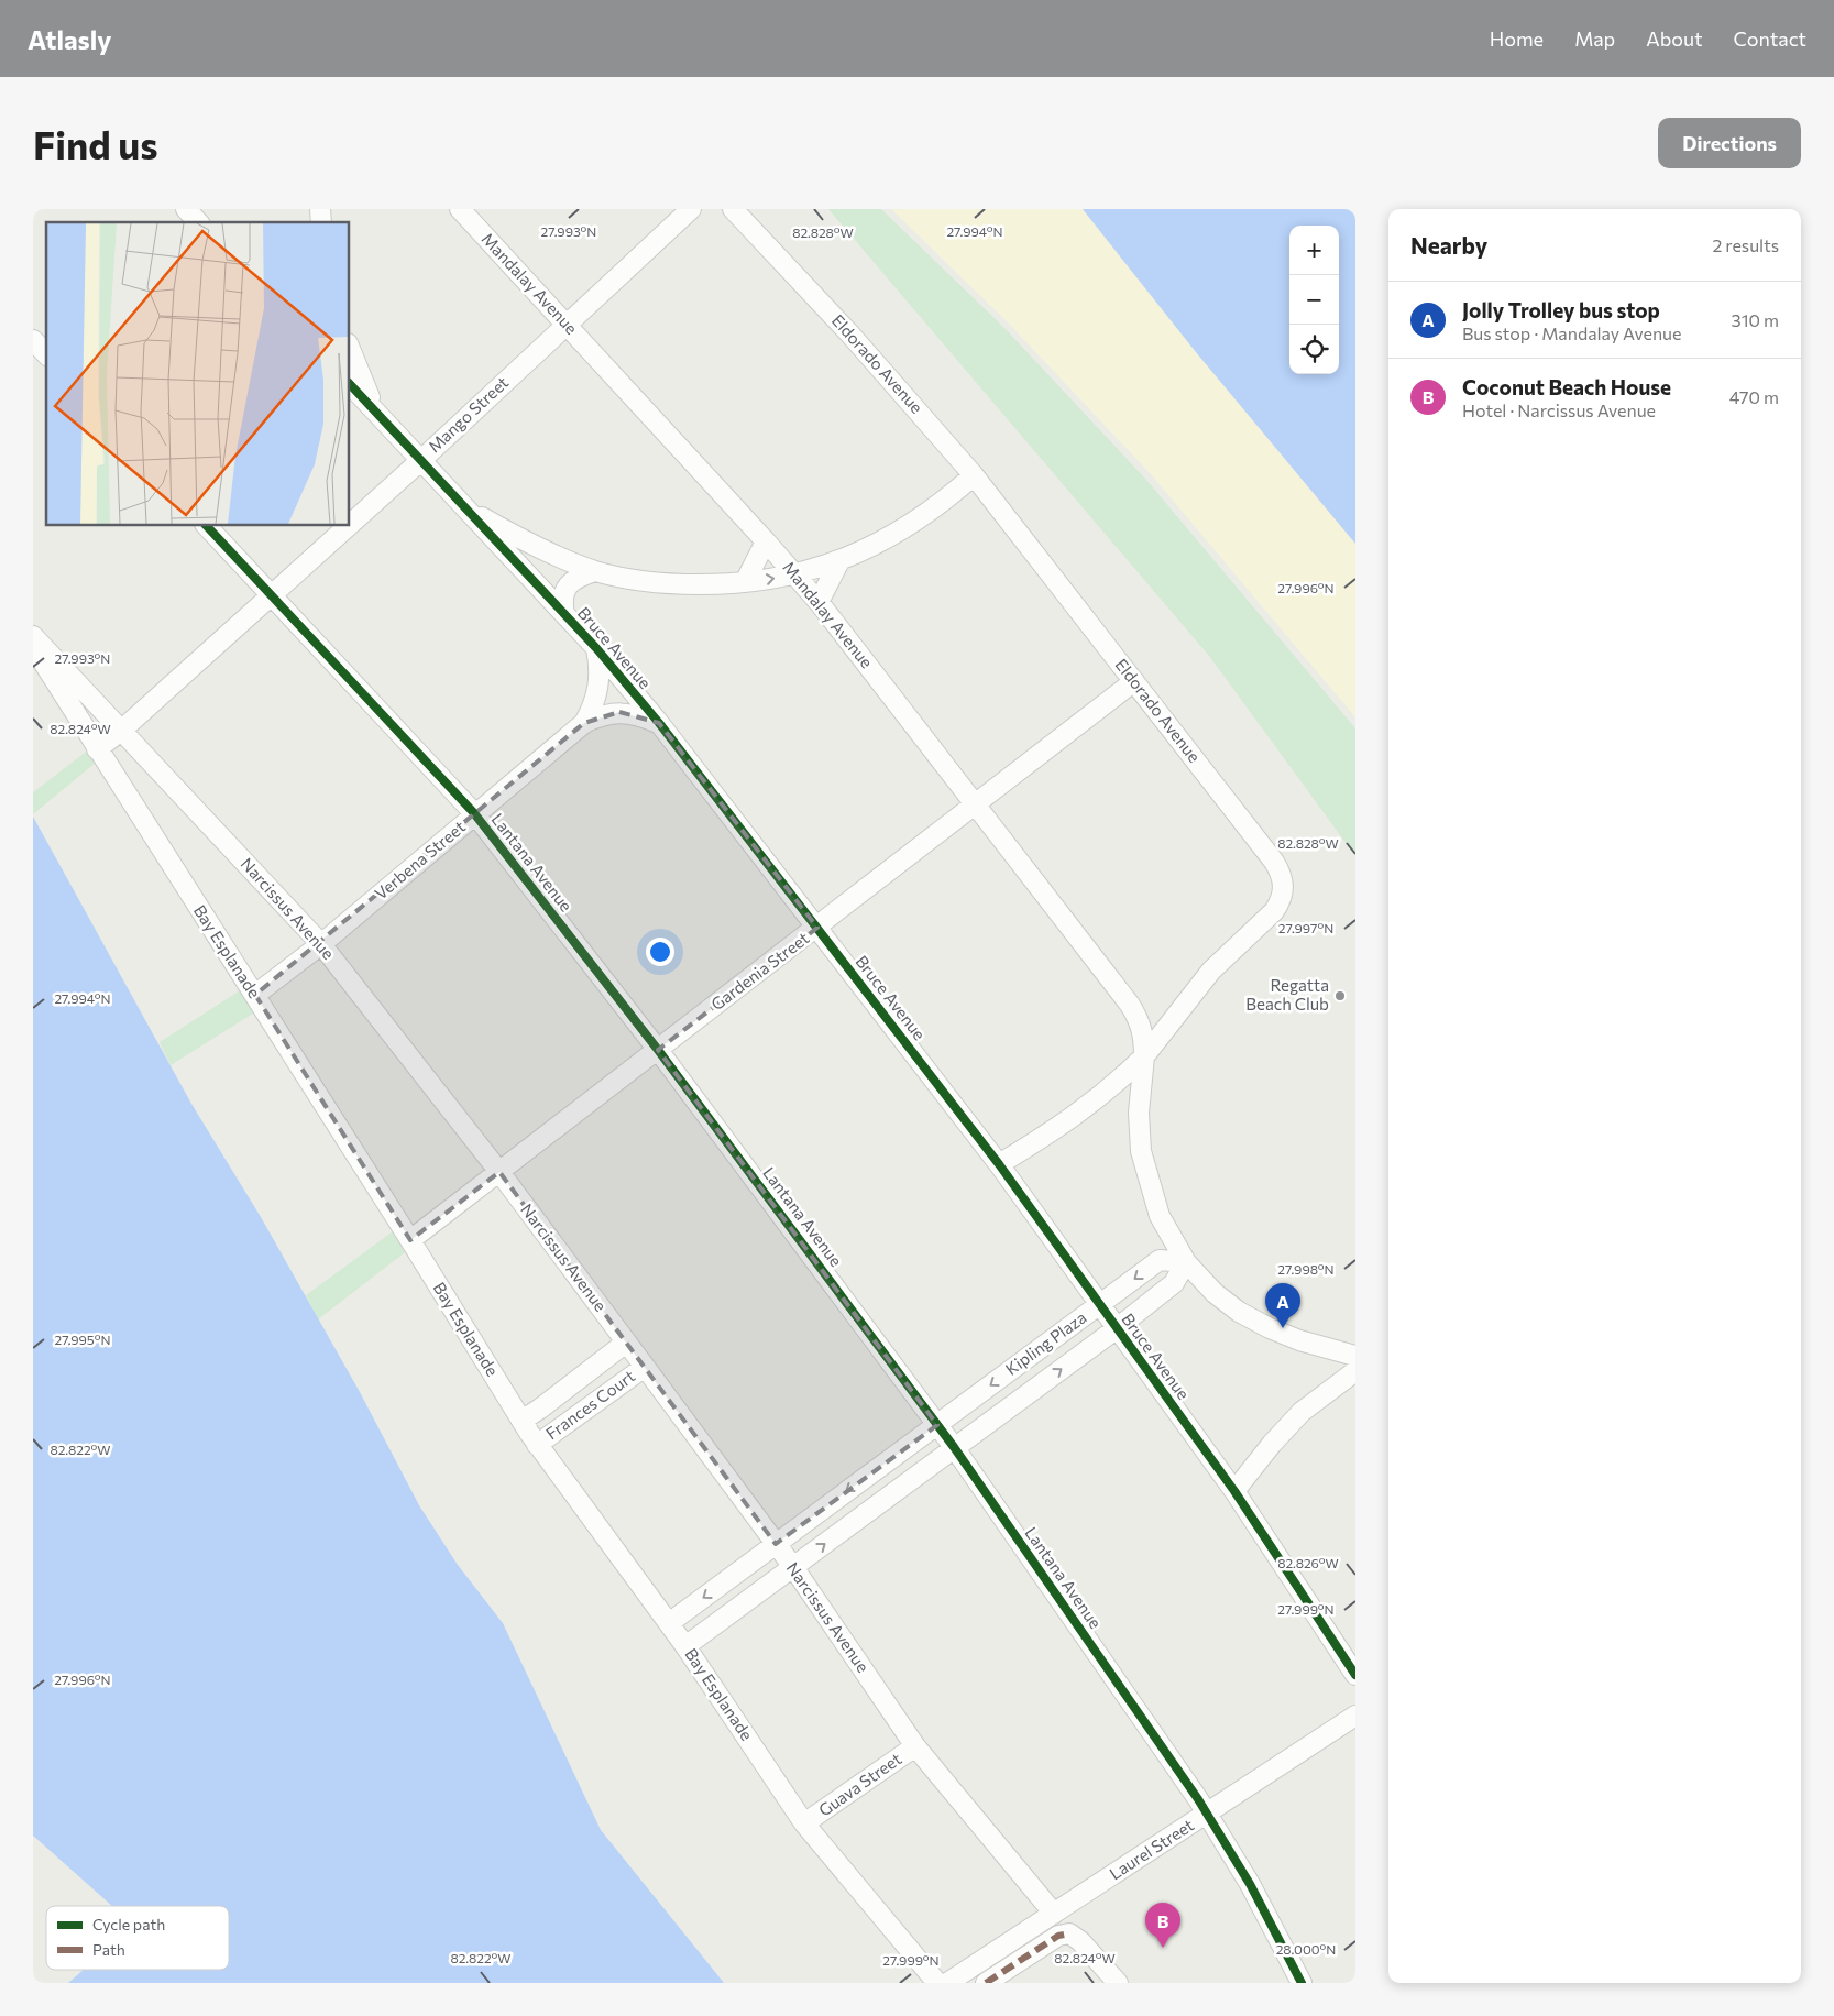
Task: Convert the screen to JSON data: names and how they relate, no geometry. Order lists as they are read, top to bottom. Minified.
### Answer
{"streets":{"street":["Mandalay Avenue","Eldorado Avenue","Mango Street","Bruce Avenue","Verbena Street","Lantana Avenue","Narcissus Avenue","Bay Esplanade","Gardenia Street","Kipling Plaza","Frances Court","Guava Street","Laurel Street"]},"crossings":[["Mandalay Avenue","Eldorado Avenue"],["Mandalay Avenue","Mango Street"],["Mandalay Avenue","Gardenia Street"],["Eldorado Avenue","Bruce Avenue"],["Eldorado Avenue","Gardenia Street"],["Mango Street","Bruce Avenue"],["Mango Street","Lantana Avenue"],["Mango Street","Narcissus Avenue"],["Mango Street","Bay Esplanade"],["Bruce Avenue","Verbena Street"],["Bruce Avenue","Gardenia Street"],["Bruce Avenue","Kipling Plaza"],["Verbena Street","Lantana Avenue"],["Verbena Street","Narcissus Avenue"],["Verbena Street","Bay Esplanade"],["Lantana Avenue","Gardenia Street"],["Lantana Avenue","Kipling Plaza"],["Lantana Avenue","Laurel Street"],["Narcissus Avenue","Gardenia Street"],["Narcissus Avenue","Kipling Plaza"],["Narcissus Avenue","Frances Court"],["Narcissus Avenue","Guava Street"],["Narcissus Avenue","Laurel Street"],["Bay Esplanade","Gardenia Street"],["Bay Esplanade","Kipling Plaza"],["Bay Esplanade","Frances Court"],["Bay Esplanade","Guava Street"]],"places":["Regatta Beach Club"],"legend":["Cycle path","Path"],"page":{"header":"Atlasly","nav":["Home","Map","About","Contact"],"buttons":"Directions","title":"Find us","heading":["Nearby","2 results"],"map_buttons":["+","−"],"list":[{"mark":"A","name":"Jolly Trolley bus stop","note":"Bus stop · Mandalay Avenue","value":"310 m"},{"mark":"B","name":"Coconut Beach House","note":"Hotel · Narcissus Avenue","value":"470 m"}],"pins":["A","B"]},"coordinates":["27.993°N","27.994°N","82.828°W","27.996°N","82.824°W","27.997°N","27.998°N","27.995°N","82.822°W","82.826°W","27.999°N","28.000°N"]}
